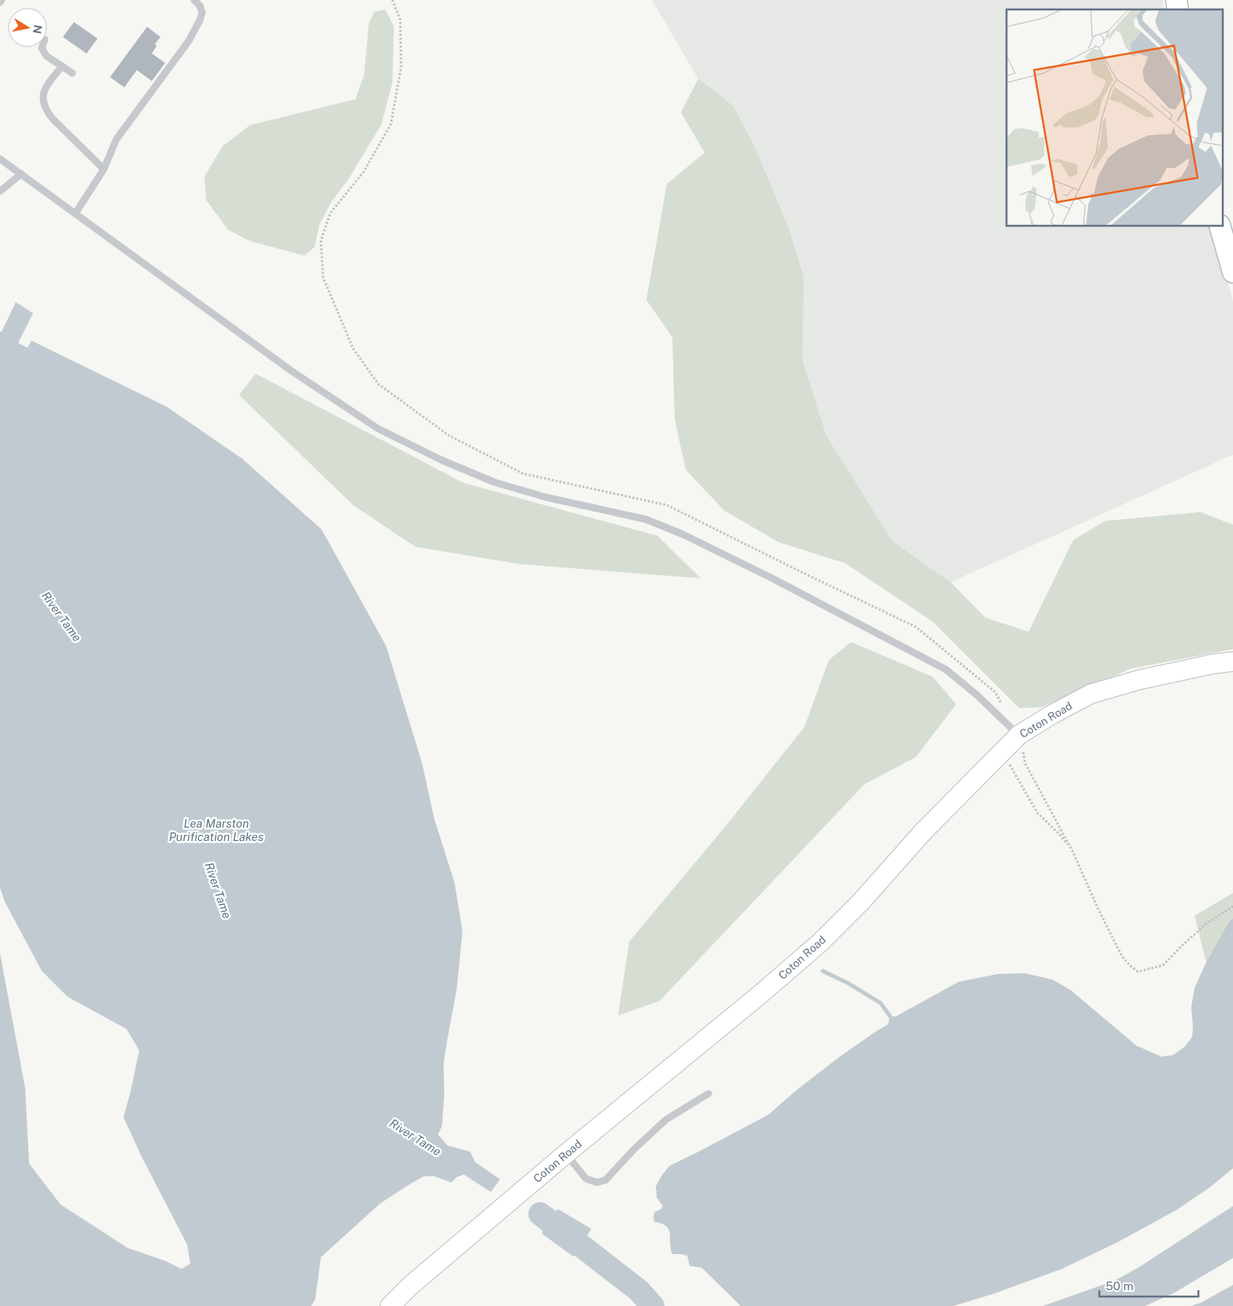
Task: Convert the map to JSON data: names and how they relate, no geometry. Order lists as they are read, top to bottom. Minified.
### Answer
{"streets":{"street":["Coton Road"]},"water":["River Tame","Lea Marston Purification Lakes"],"scale_bar":"50 m","north":"right"}
